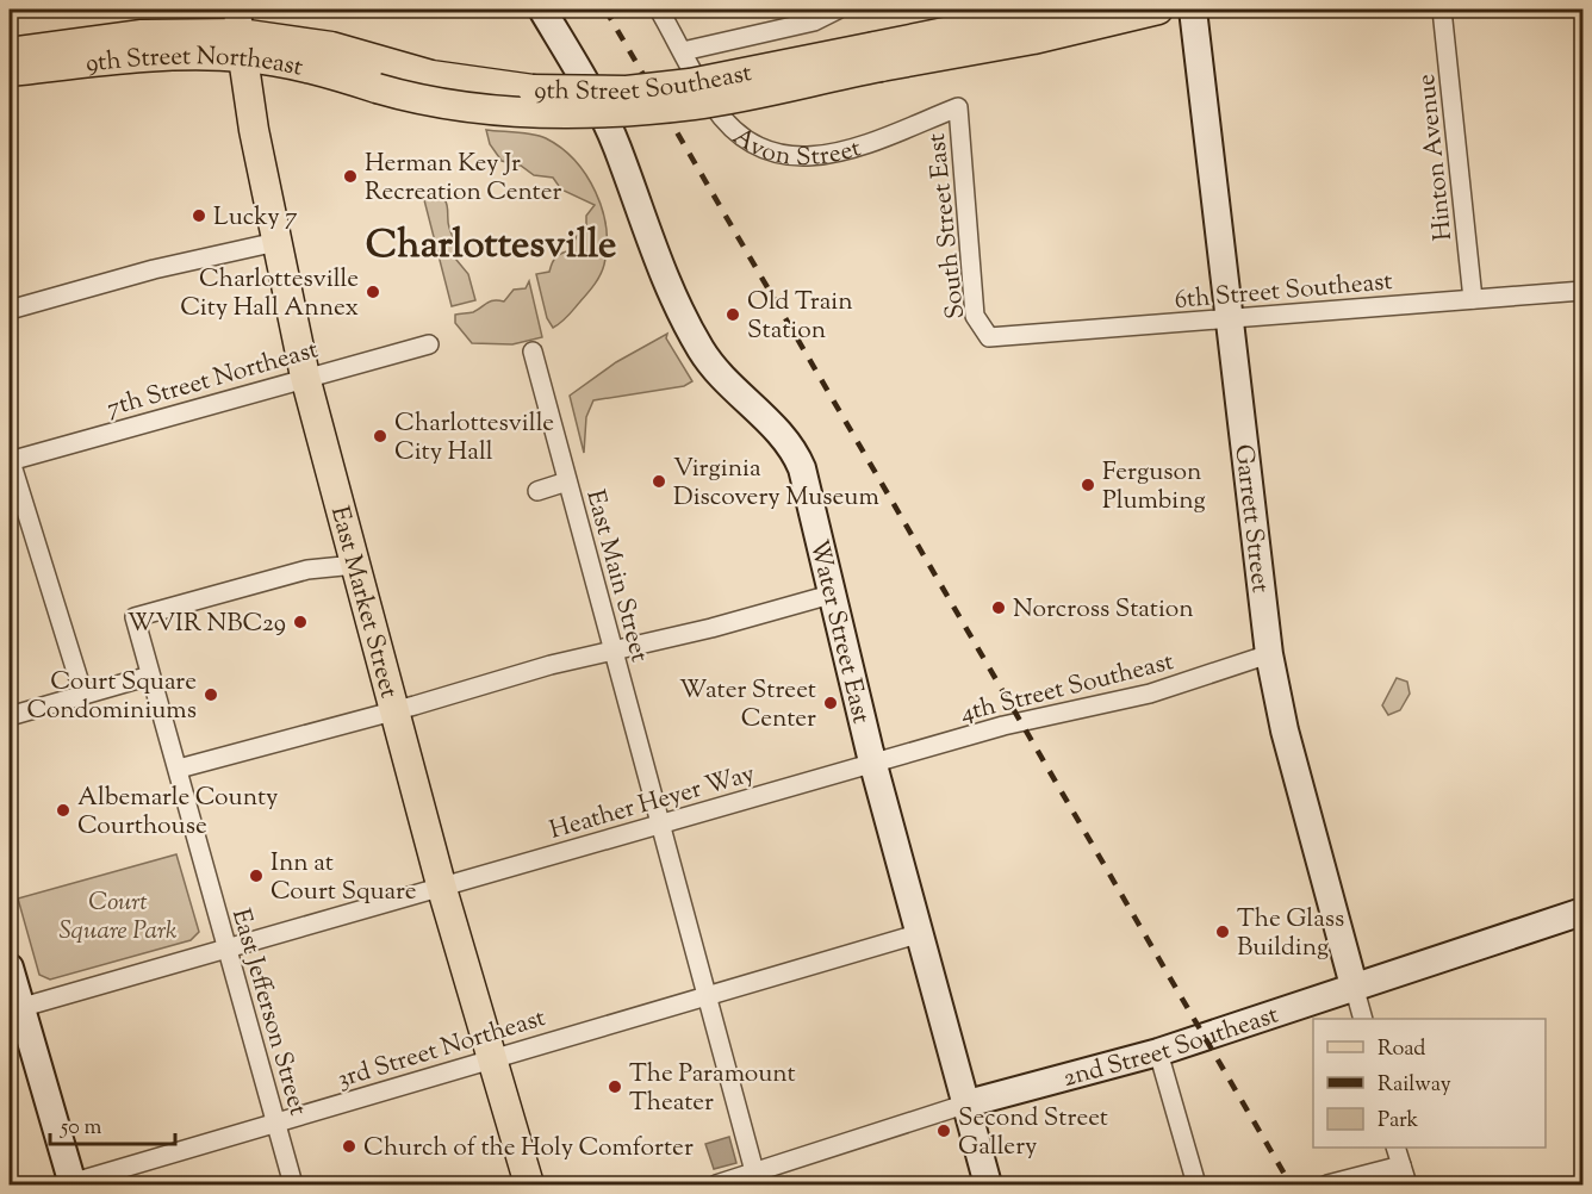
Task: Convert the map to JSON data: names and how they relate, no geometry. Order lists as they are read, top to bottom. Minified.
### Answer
{"streets":{"main road":["9th Street Northeast","9th Street Southeast","East Market Street"],"street":["Avon Street","Hinton Avenue","South Street East","6th Street Southeast","7th Street Northeast","Garrett Street","East Main Street","Water Street East","4th Street Southeast","Heather Heyer Way","East Jefferson Street","2nd Street Southeast","3rd Street Northeast"]},"crossings":[["9th Street Northeast","9th Street Southeast"],["9th Street Northeast","East Market Street"],["Avon Street","South Street East"],["Hinton Avenue","6th Street Southeast"],["South Street East","6th Street Southeast"],["6th Street Southeast","Garrett Street"],["7th Street Northeast","East Market Street"],["Garrett Street","4th Street Southeast"],["Garrett Street","2nd Street Southeast"],["East Main Street","Heather Heyer Way"],["East Main Street","2nd Street Southeast"],["East Main Street","3rd Street Northeast"],["East Market Street","Heather Heyer Way"],["East Market Street","East Jefferson Street"],["East Market Street","3rd Street Northeast"],["Water Street East","4th Street Southeast"],["Water Street East","Heather Heyer Way"],["Water Street East","2nd Street Southeast"],["Water Street East","3rd Street Northeast"],["4th Street Southeast","Heather Heyer Way"],["Heather Heyer Way","East Jefferson Street"],["East Jefferson Street","3rd Street Northeast"]],"districts":["Charlottesville"],"parks":["Court Square Park"],"places":["Herman Key Jr Recreation Center","Lucky 7","Charlottesville City Hall Annex","Old Train Station","Charlottesville City Hall","Virginia Discovery Museum","Ferguson Plumbing","Norcross Station","WVIR NBC29","Court Square Condominiums","Water Street Center","Albemarle County Courthouse","Inn at Court Square","The Glass Building","The Paramount Theater","Second Street Gallery","Church of the Holy Comforter"],"legend":["Road","Railway","Park"],"scale_bar":"50 m"}
